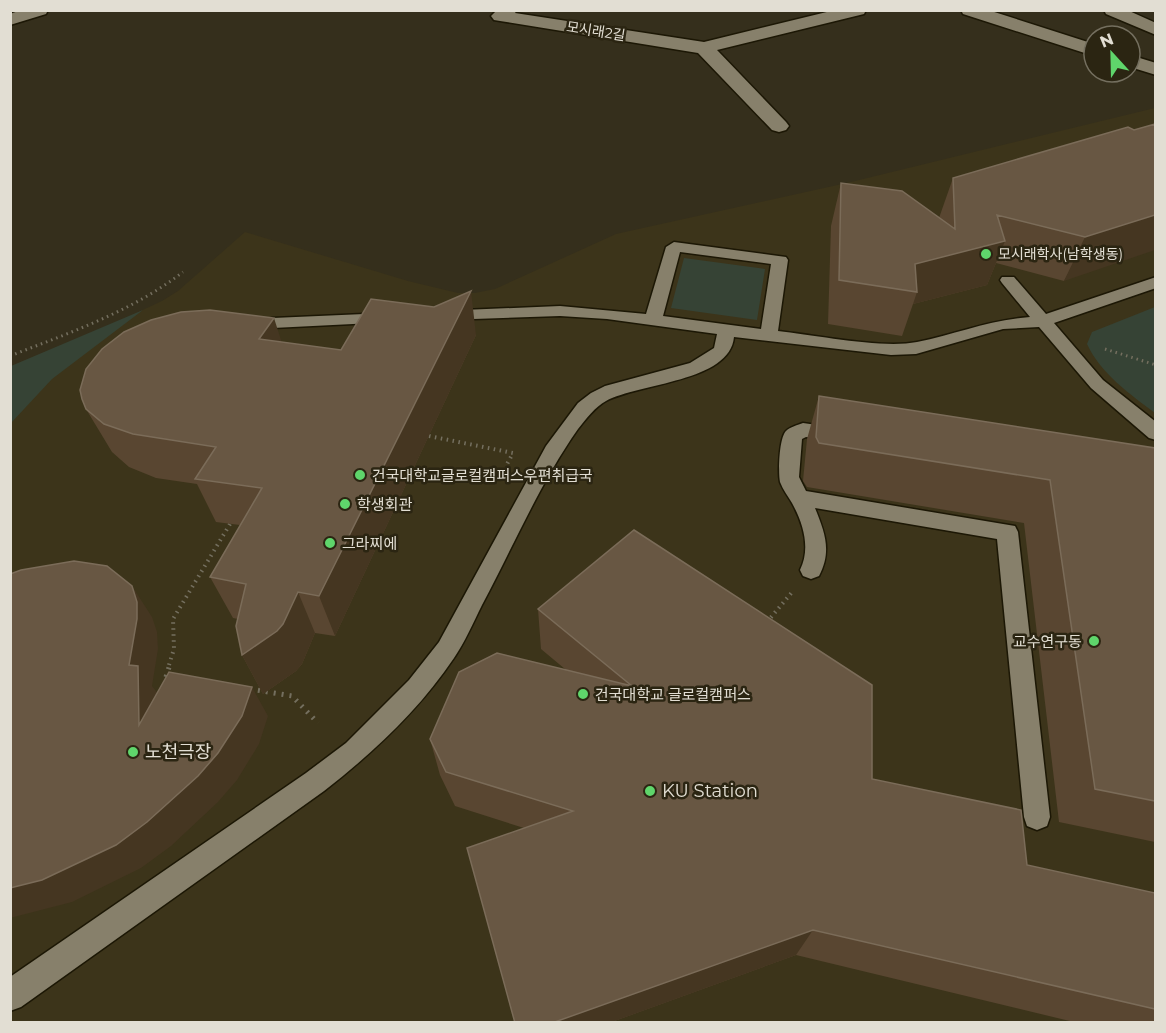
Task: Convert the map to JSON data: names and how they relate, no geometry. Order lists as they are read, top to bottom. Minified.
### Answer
{"streets":{"street":["모시래2길"]},"places":["모시래학사(남학생동)","건국대학교글로컬캠퍼스우편취급국","학생회관","그라찌에","교수연구동","건국대학교 글로컬캠퍼스","노천극장","KU Station"],"north":"top"}
